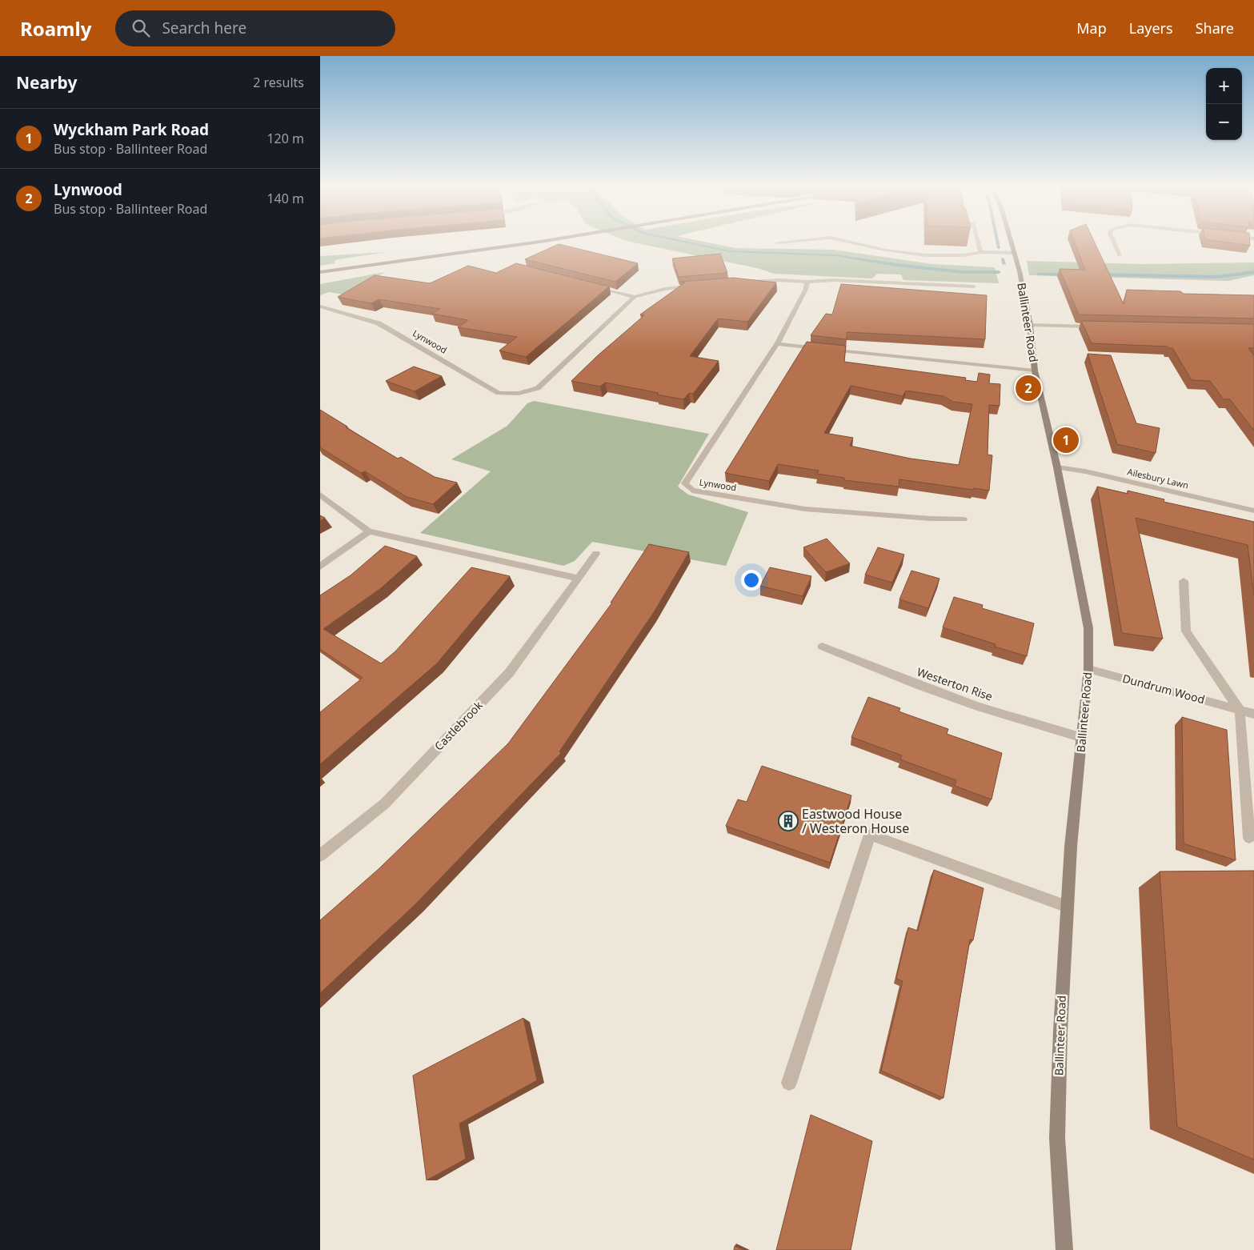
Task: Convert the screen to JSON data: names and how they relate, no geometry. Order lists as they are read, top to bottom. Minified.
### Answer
{"streets":{"street":["Ballinteer Road","Lynwood","Ailesbury Lawn","Westerton Rise","Dundrum Wood","Castlebrook"]},"crossings":[["Ballinteer Road","Ailesbury Lawn"],["Ballinteer Road","Westerton Rise"],["Ballinteer Road","Dundrum Wood"]],"places":{"building":["Eastwood House / Westeron House"]},"page":{"header":"Roamly","search":"Search here","nav":["Map","Layers","Share"],"heading":["Nearby","2 results"],"map_buttons":["+","−"],"list":[{"mark":"1","name":"Wyckham Park Road","note":"Bus stop · Ballinteer Road","value":"120 m"},{"mark":"2","name":"Lynwood","note":"Bus stop · Ballinteer Road","value":"140 m"}],"pins":["2","1"]}}
